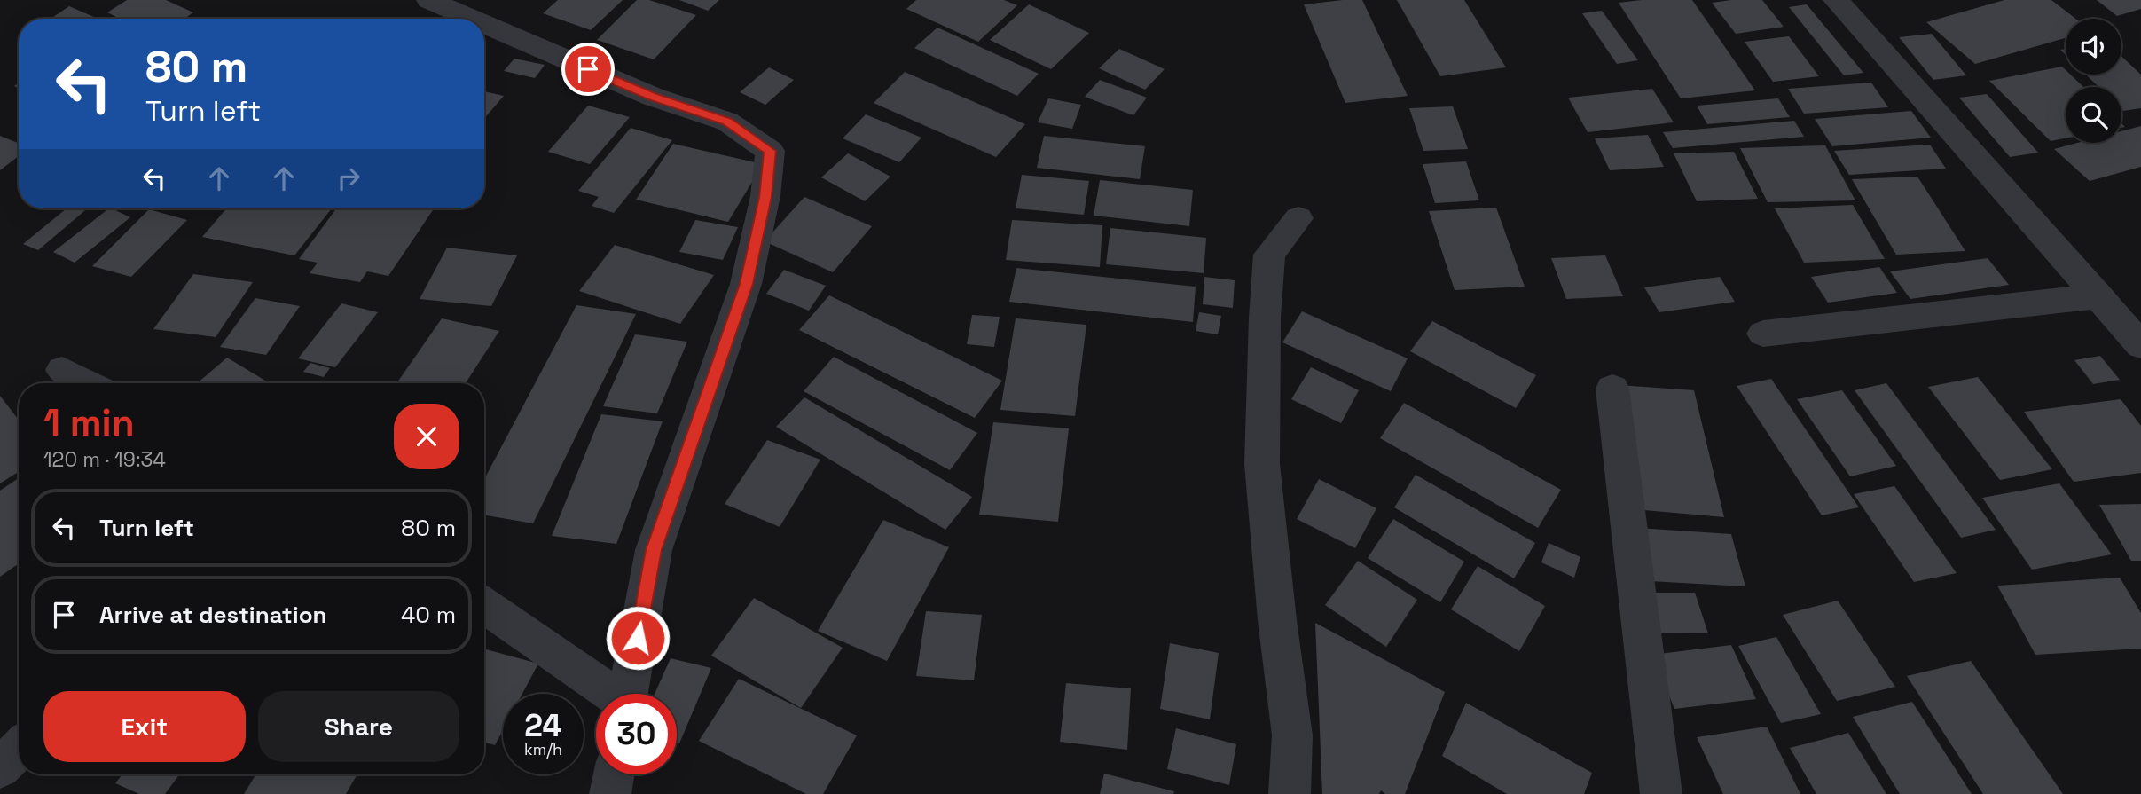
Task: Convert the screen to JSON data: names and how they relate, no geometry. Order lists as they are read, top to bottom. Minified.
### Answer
{"page":{"turn":["80 m","Turn left"],"heading":["1 min","120 m · 19:34"],"list":[{"name":"Turn left","value":"80 m"},{"name":"Arrive at destination","value":"40 m"}],"buttons":["Exit","Share"],"speed":"24 km/h","limit":"30"}}
